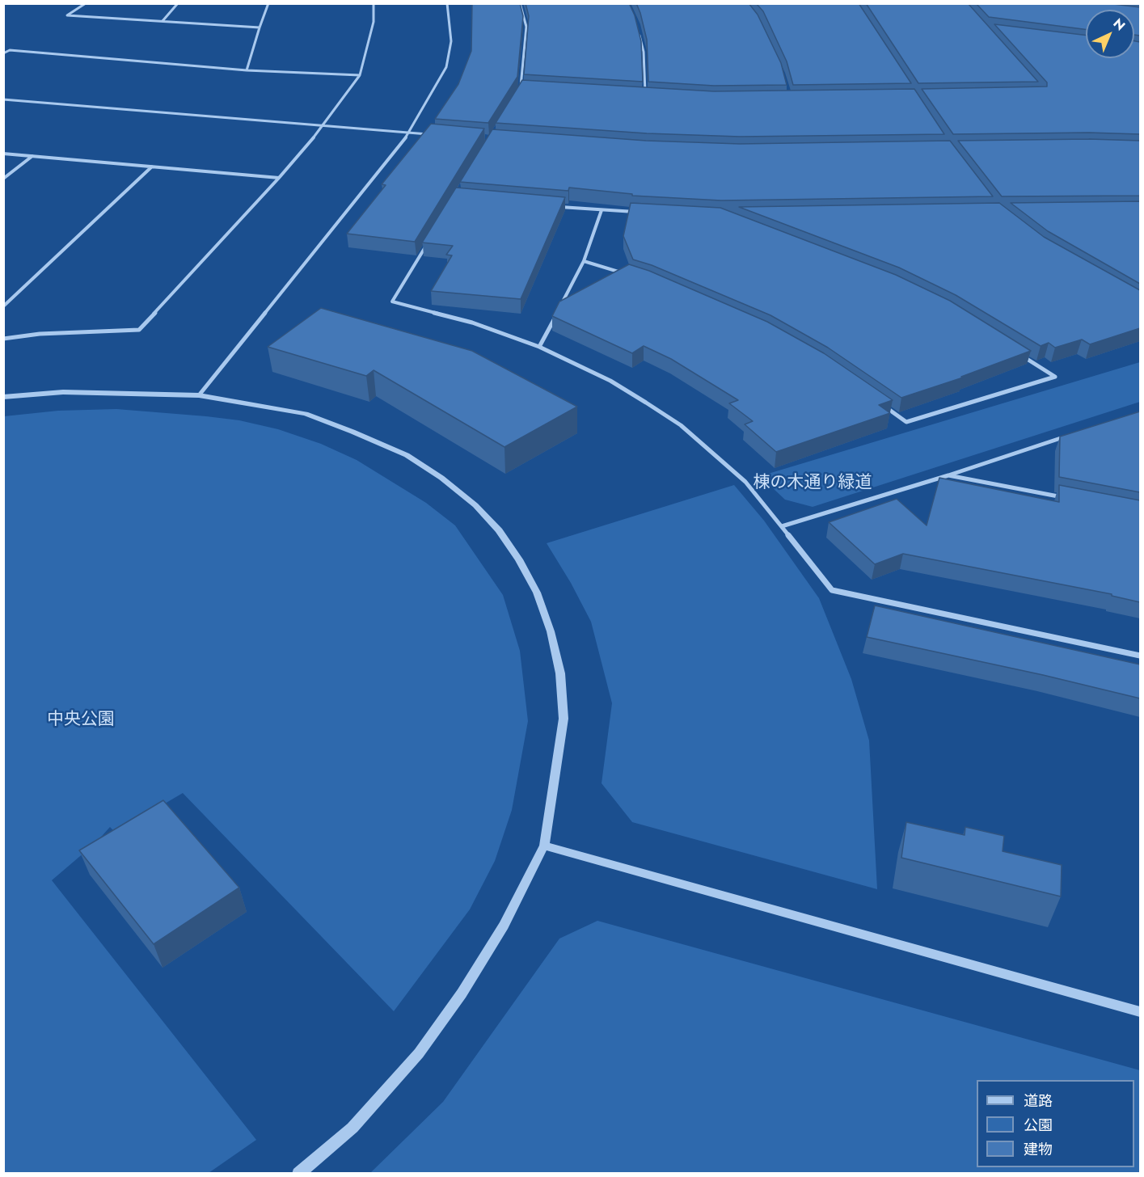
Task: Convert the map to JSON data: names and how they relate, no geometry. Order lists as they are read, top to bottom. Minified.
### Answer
{"parks":["棟の木通り緑道","中央公園"],"legend":["道路","公園","建物"],"north":"top right"}
